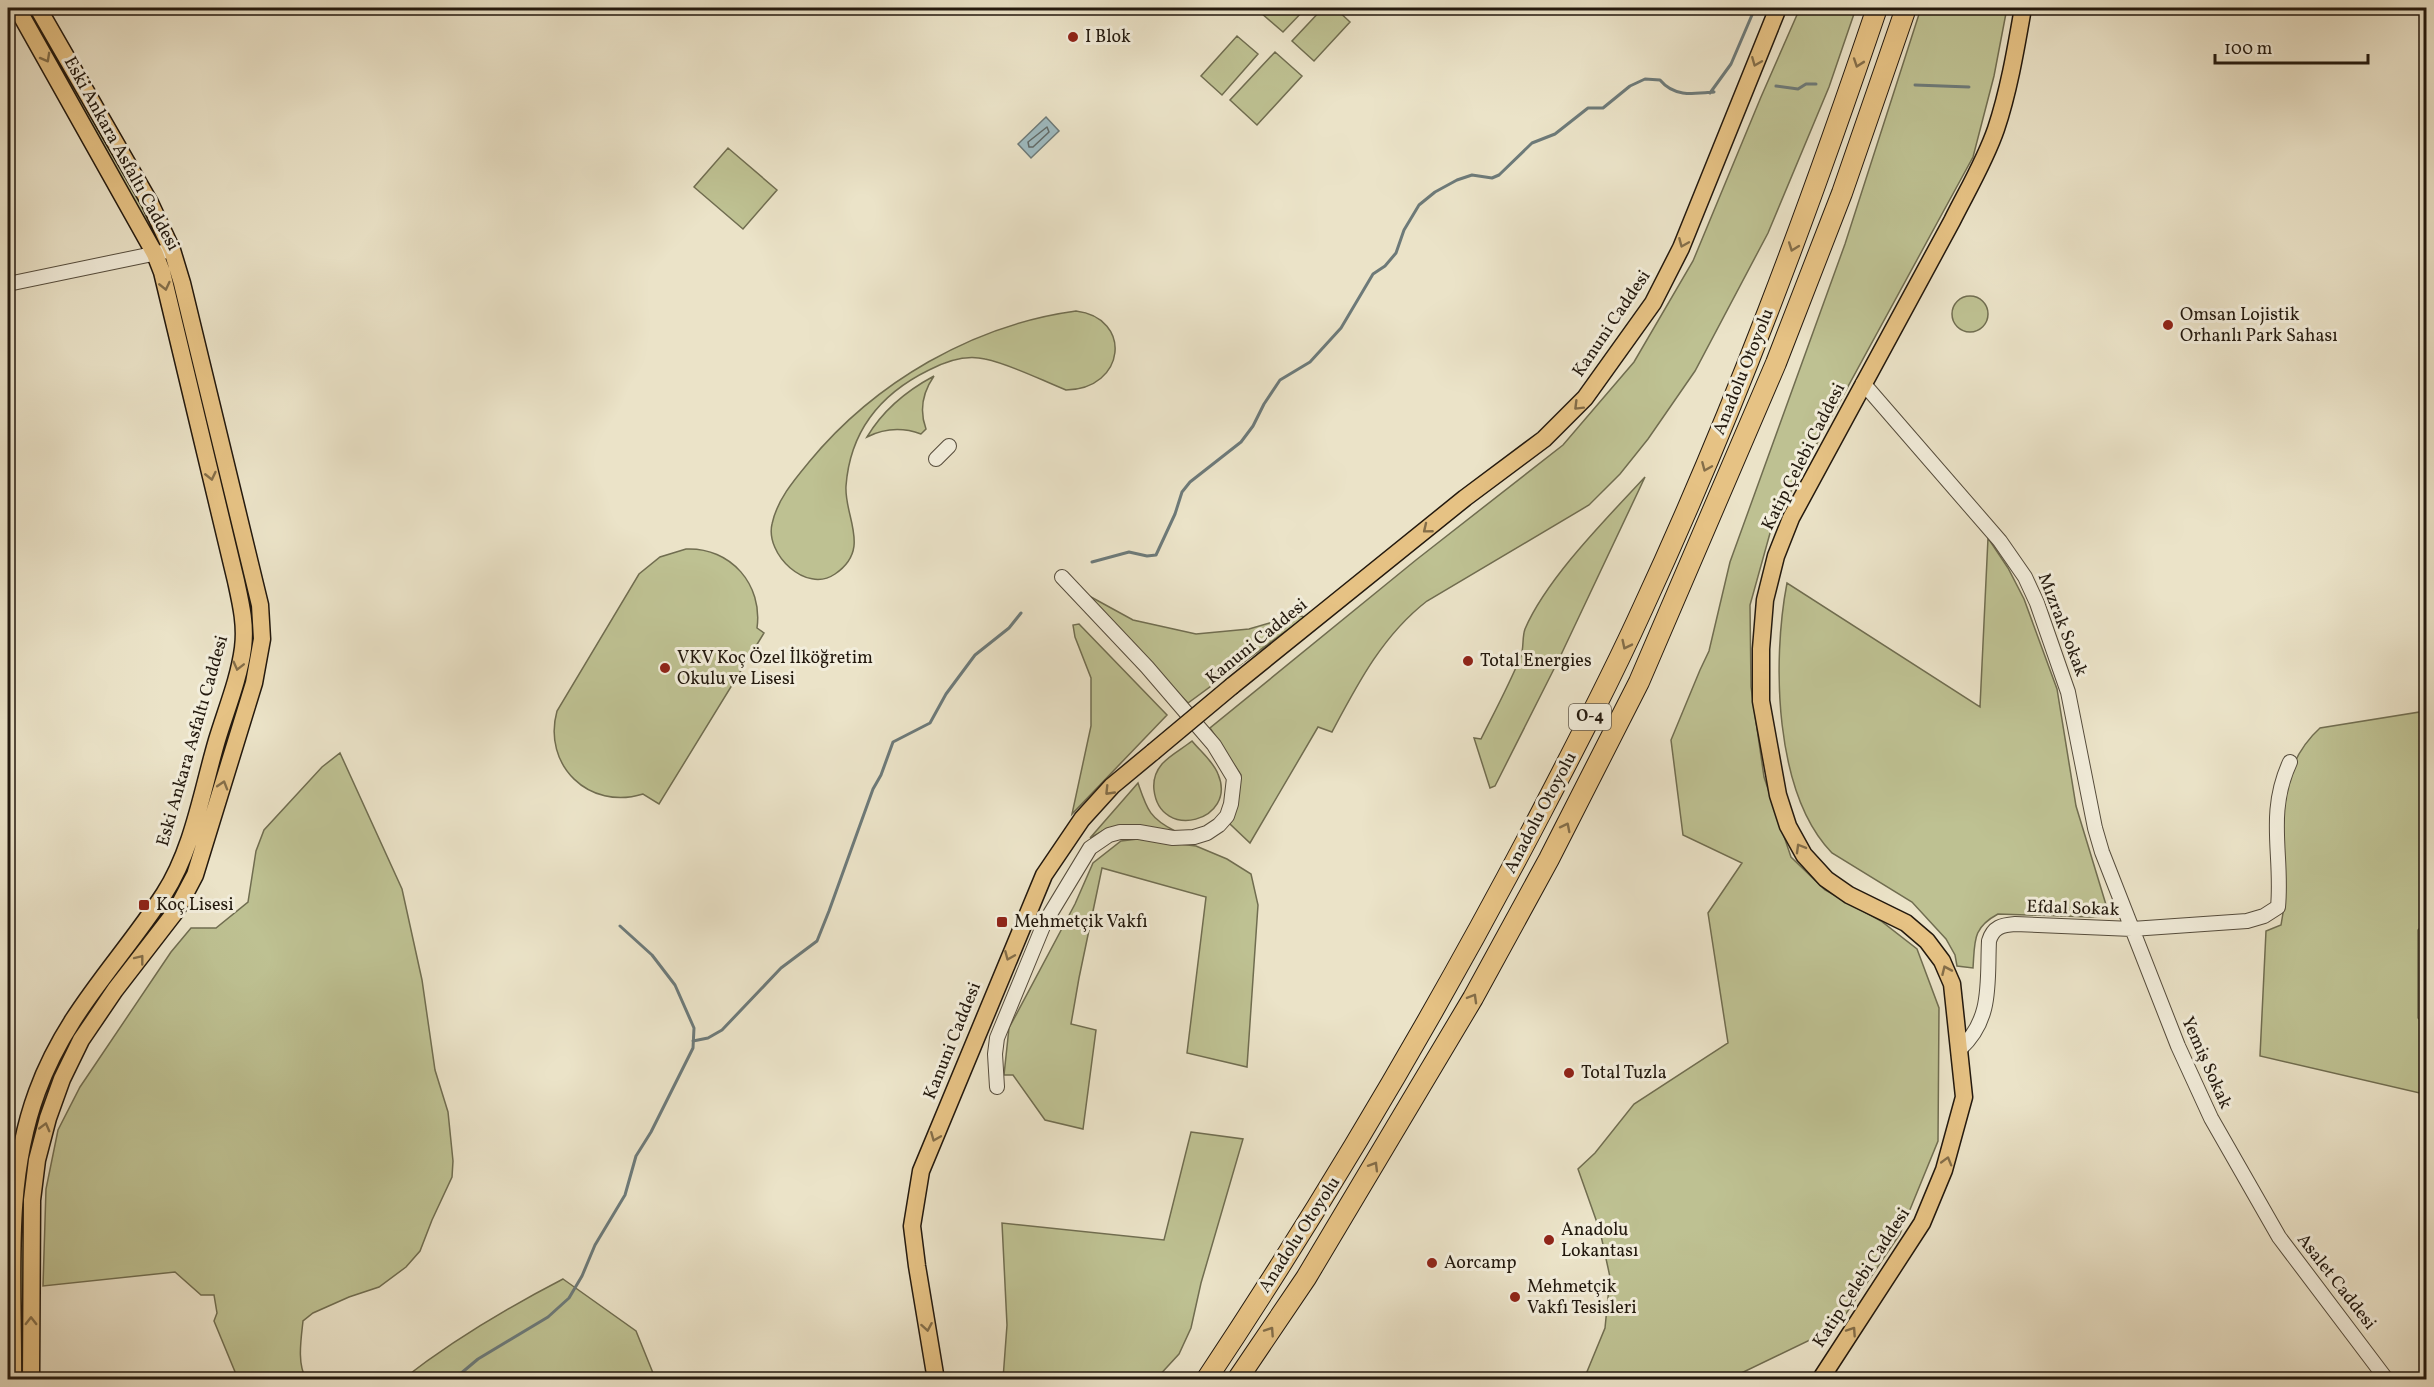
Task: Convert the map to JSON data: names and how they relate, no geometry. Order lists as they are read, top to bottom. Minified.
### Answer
{"streets":{"highway":["Anadolu Otoyolu","O-4"],"main road":["Eski Ankara Asfaltı Caddesi","Kanuni Caddesi","Katip Çelebi Caddesi"],"street":["Mızrak Sokak","Efdal Sokak","Yemiş Sokak","Asalet Caddesi"]},"crossings":[["Katip Çelebi Caddesi","Mızrak Sokak"],["Katip Çelebi Caddesi","Efdal Sokak"],["Mızrak Sokak","Efdal Sokak"],["Mızrak Sokak","Yemiş Sokak"],["Efdal Sokak","Yemiş Sokak"],["Yemiş Sokak","Asalet Caddesi"]],"one_way":["Kanuni Caddesi","Katip Çelebi Caddesi"],"places":{"other":["I Blok","Omsan Lojistik Orhanlı Park Sahası","Total Energies","VKV Koç Özel İlköğretim Okulu ve Lisesi","Total Tuzla","Anadolu Lokantası","Aorcamp","Mehmetçik Vakfı Tesisleri"],"transit":["Koç Lisesi","Mehmetçik Vakfı"]},"scale_bar":"100 m"}
